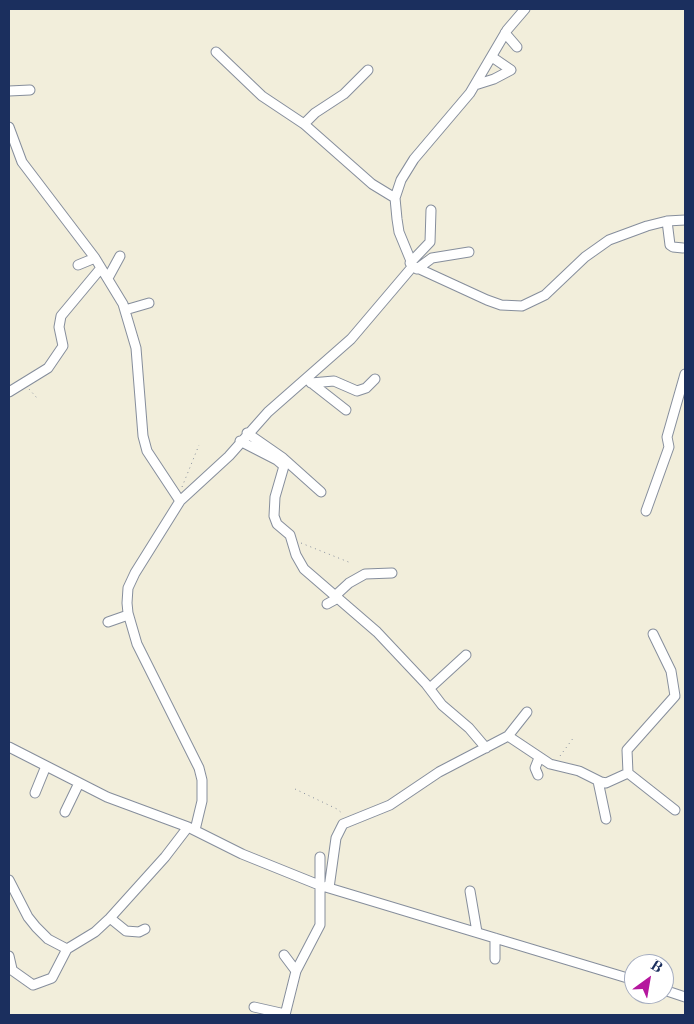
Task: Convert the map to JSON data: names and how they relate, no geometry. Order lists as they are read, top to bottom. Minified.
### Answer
{"north":"top right"}
